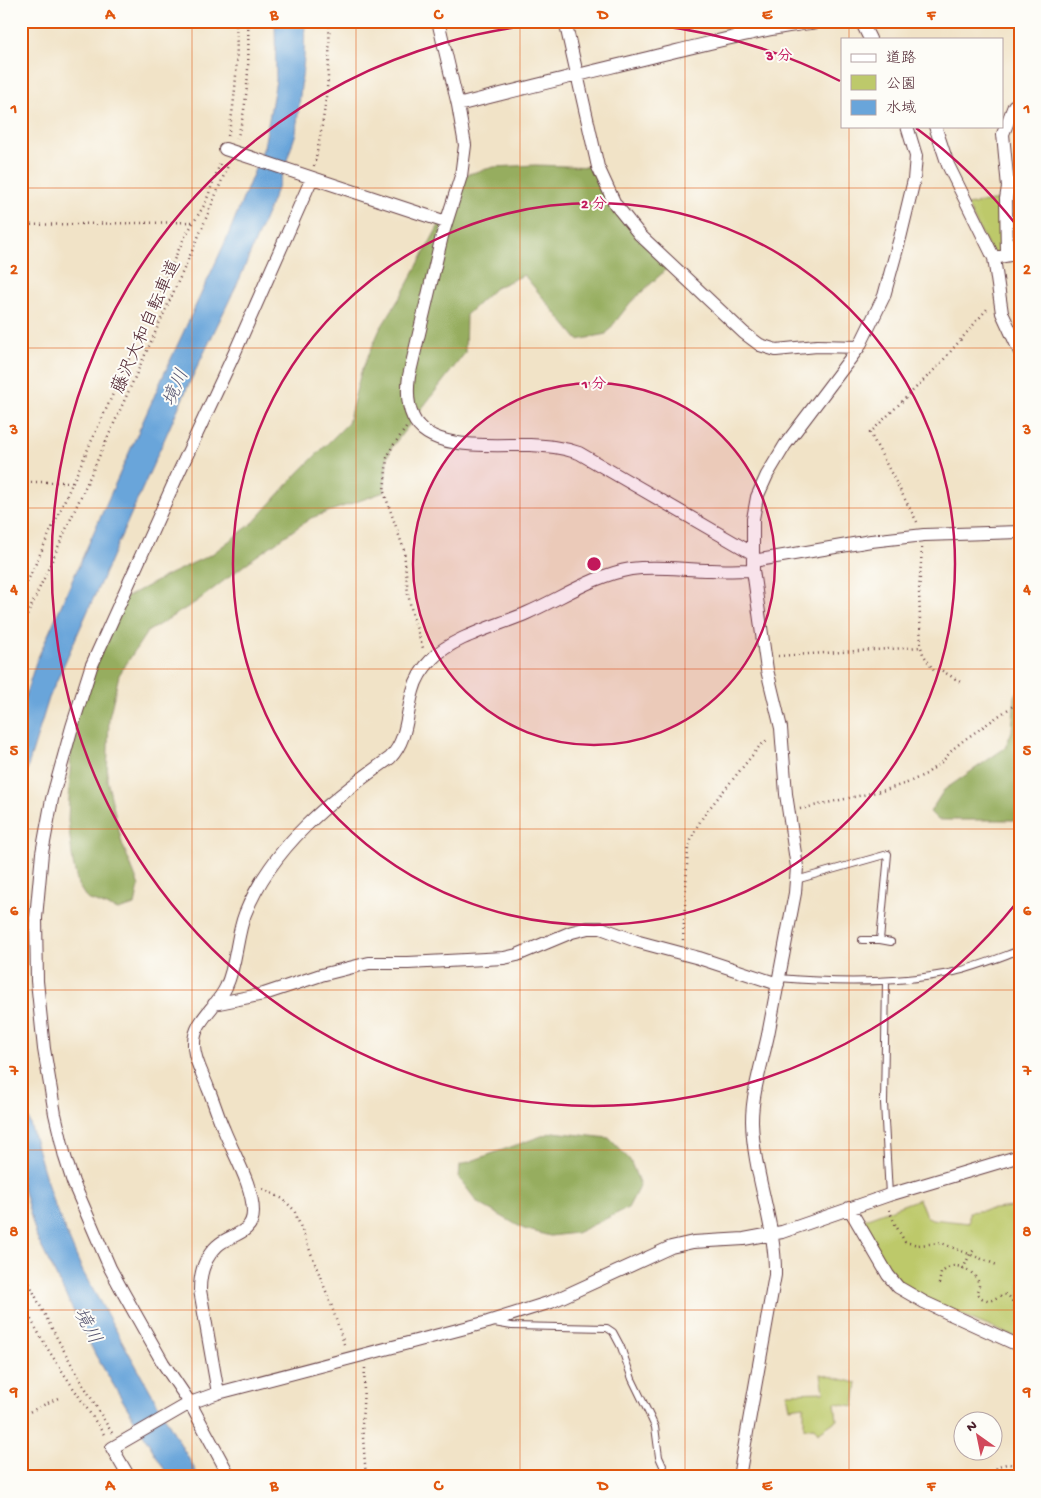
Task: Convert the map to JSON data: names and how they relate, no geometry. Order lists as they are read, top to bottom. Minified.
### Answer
{"streets":{"path":["藤沢大和自転車道"]},"water":["境川"],"legend":["道路","公園","水域"],"north":"top left","grid":{"columns":["A","B","C","D","E","F"],"rows":["1","2","3","4","5","6","7","8","9"]},"rings":["3 分","2 分","1 分"]}
